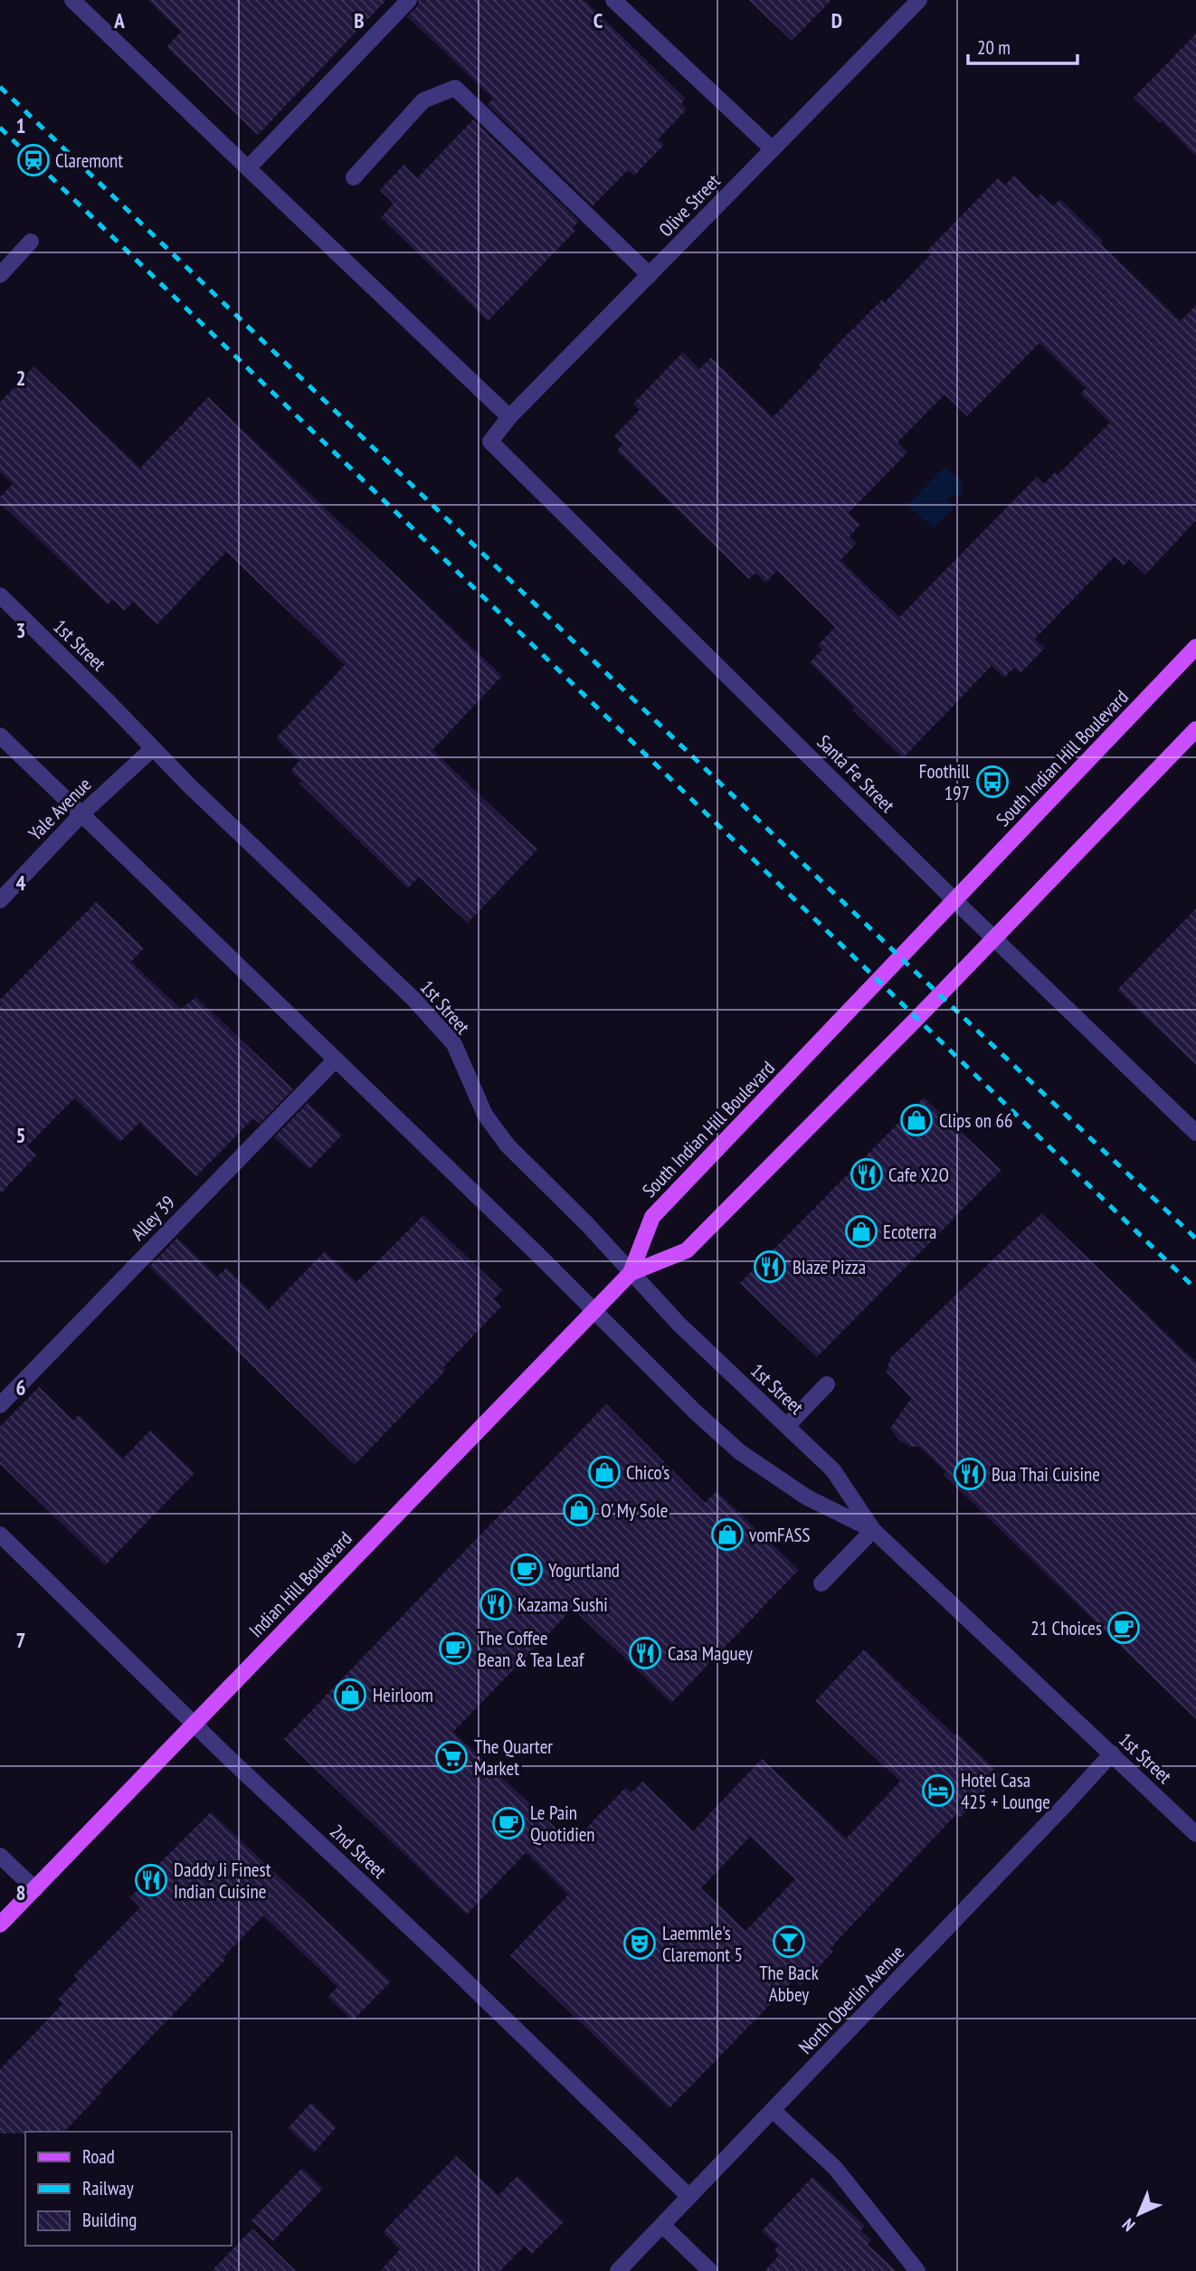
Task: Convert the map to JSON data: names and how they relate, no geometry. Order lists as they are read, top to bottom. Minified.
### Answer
{"streets":{"main road":["South Indian Hill Boulevard","Indian Hill Boulevard"],"street":["Olive Street","1st Street","Santa Fe Street","Yale Avenue","Alley 39","2nd Street","North Oberlin Avenue"]},"crossings":[["Olive Street","Santa Fe Street"],["1st Street","South Indian Hill Boulevard"],["1st Street","Yale Avenue"],["1st Street","Alley 39"],["1st Street","Indian Hill Boulevard"],["1st Street","North Oberlin Avenue"],["South Indian Hill Boulevard","Santa Fe Street"],["South Indian Hill Boulevard","Indian Hill Boulevard"],["Indian Hill Boulevard","2nd Street"],["2nd Street","North Oberlin Avenue"]],"places":{"station":["Claremont"],"bus stop":["Foothill 197"],"shop":["Clips on 66","Ecoterra","Chico's","O' My Sole","vomFASS","Heirloom"],"restaurant":["Cafe X2O","Blaze Pizza","Bua Thai Cuisine","Kazama Sushi","Casa Maguey","Daddy Ji Finest Indian Cuisine"],"cafe":["Yogurtland","21 Choices","The Coffee Bean & Tea Leaf","Le Pain Quotidien"],"supermarket":["The Quarter Market"],"hotel":["Hotel Casa 425 + Lounge"],"bar":["The Back Abbey"],"theatre":["Laemmle's Claremont 5"]},"legend":["Road","Railway","Building"],"scale_bar":"20 m","north":"bottom left","grid":{"columns":["A","B","C","D"],"rows":["1","2","3","4","5","6","7","8"]}}
